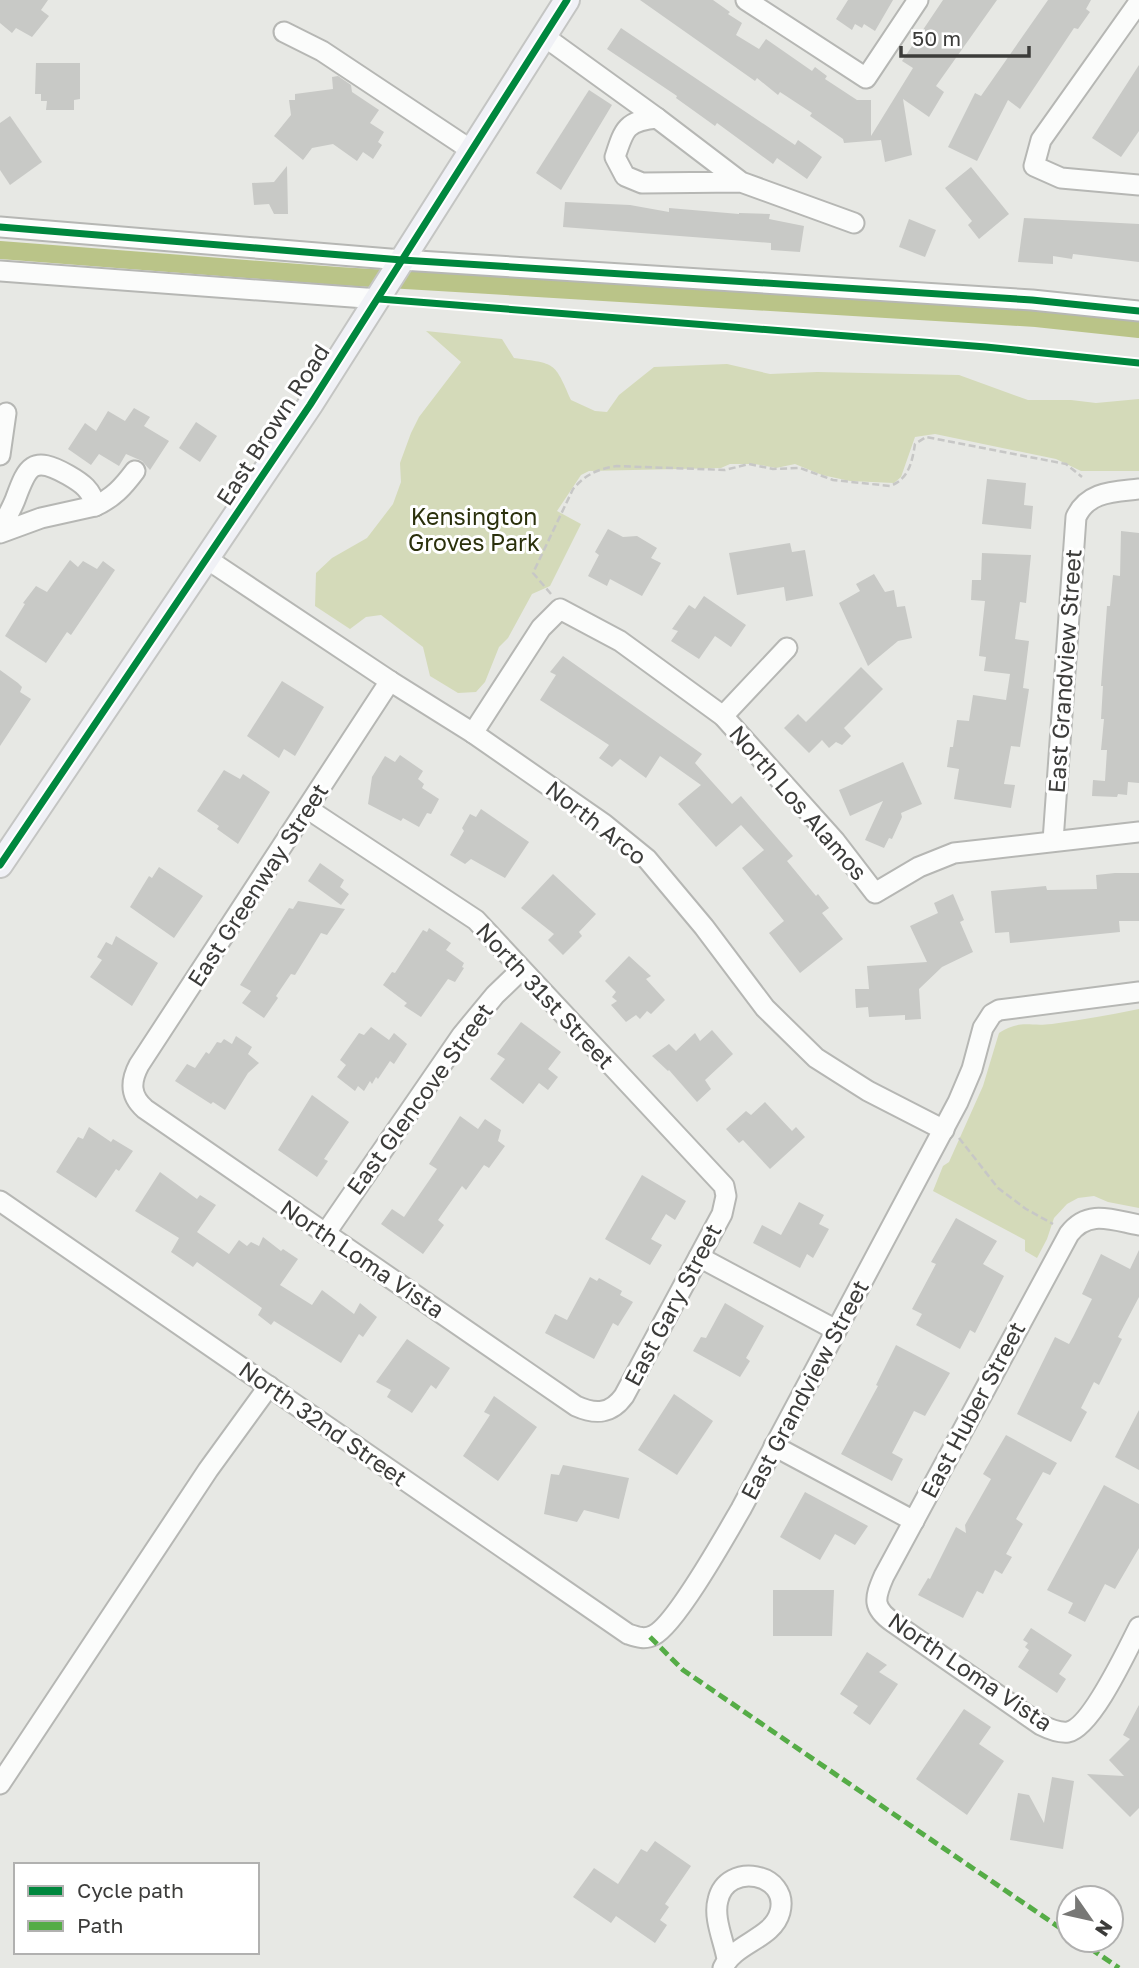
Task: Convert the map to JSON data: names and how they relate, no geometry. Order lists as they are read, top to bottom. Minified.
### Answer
{"streets":{"main road":["East Brown Road"],"street":["East Grandview Street","North Los Alamos","North Arco","East Greenway Street","North 31st Street","East Glencove Street","North Loma Vista","East Gary Street","East Huber Street","North 32nd Street"]},"crossings":[["East Brown Road","North Arco"],["East Grandview Street","North Los Alamos"],["East Grandview Street","North Arco"],["East Grandview Street","North 32nd Street"],["North Arco","East Greenway Street"],["East Greenway Street","North 31st Street"],["East Greenway Street","North Loma Vista"],["North 31st Street","East Glencove Street"],["North 31st Street","East Gary Street"],["East Glencove Street","North Loma Vista"],["North Loma Vista","East Gary Street"],["North Loma Vista","East Huber Street"]],"parks":["Kensington Groves Park"],"legend":["Cycle path","Path"],"scale_bar":"50 m","north":"bottom right"}
